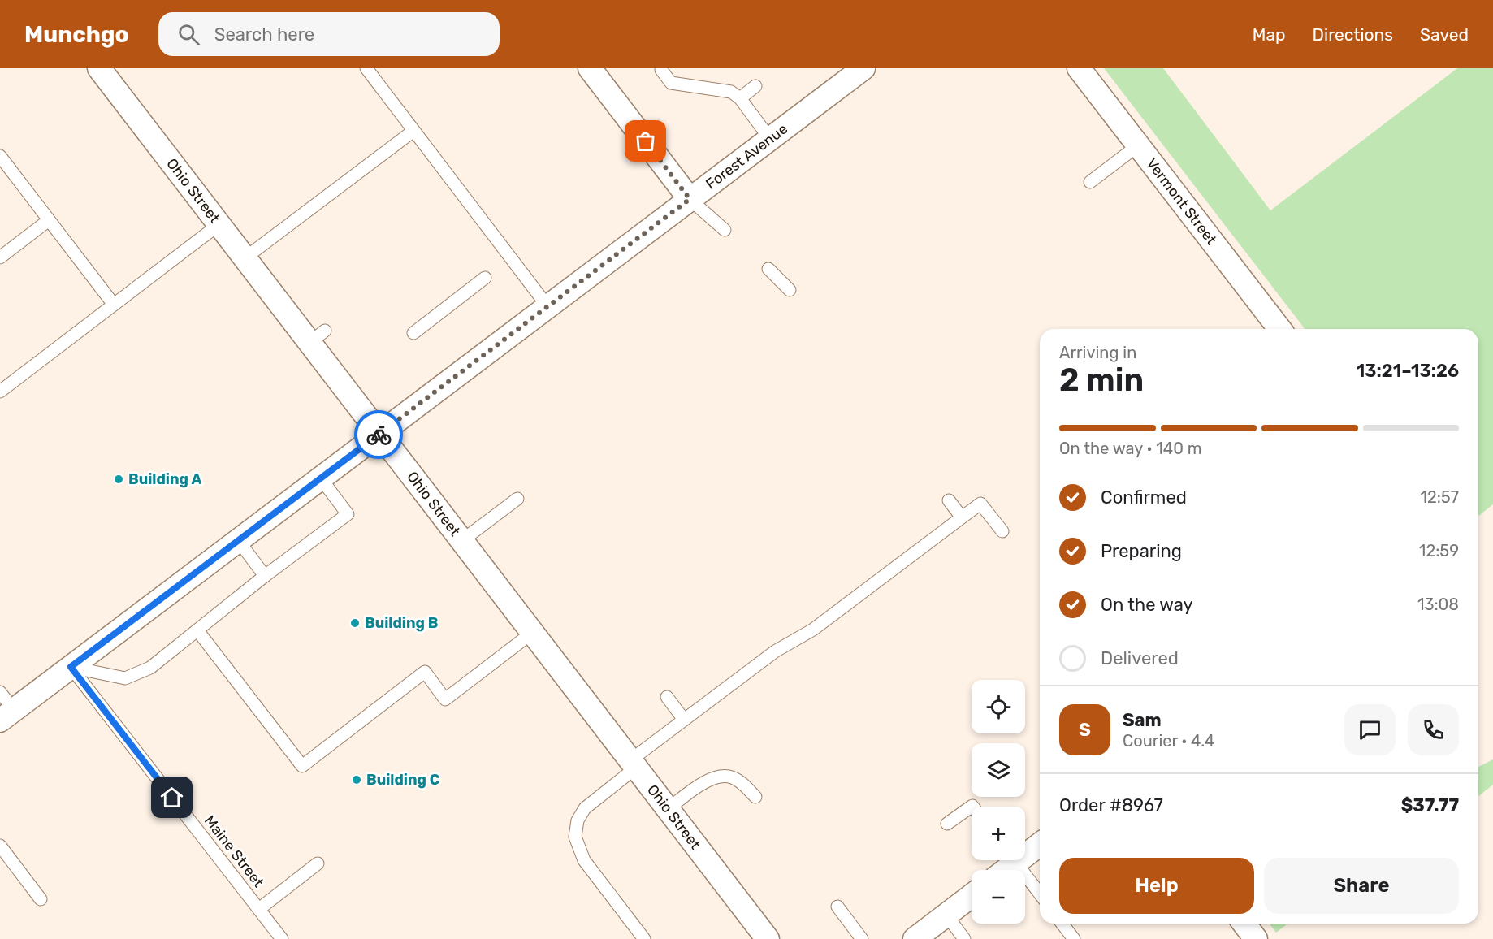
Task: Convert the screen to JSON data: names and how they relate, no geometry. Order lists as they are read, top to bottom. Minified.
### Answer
{"streets":{"street":["Forest Avenue","Ohio Street","Vermont Street"],"lane":["Maine Street"]},"crossings":[["Forest Avenue","Ohio Street"],["Forest Avenue","Maine Street"]],"places":["Building A","Building B","Building C"],"page":{"header":"Munchgo","search":"Search here","nav":["Map","Directions","Saved"],"heading":["2 min","Arriving in","13:21–13:26"],"panel":["Sam","Courier · 4.4","Order #8967","$37.77"],"bar":"On the way · 140 m","list":[["Confirmed","12:57"],["Preparing","12:59"],["On the way","13:08"],"Delivered"],"map_buttons":["+","−"],"round":"S","buttons":["Help","Share"]}}
